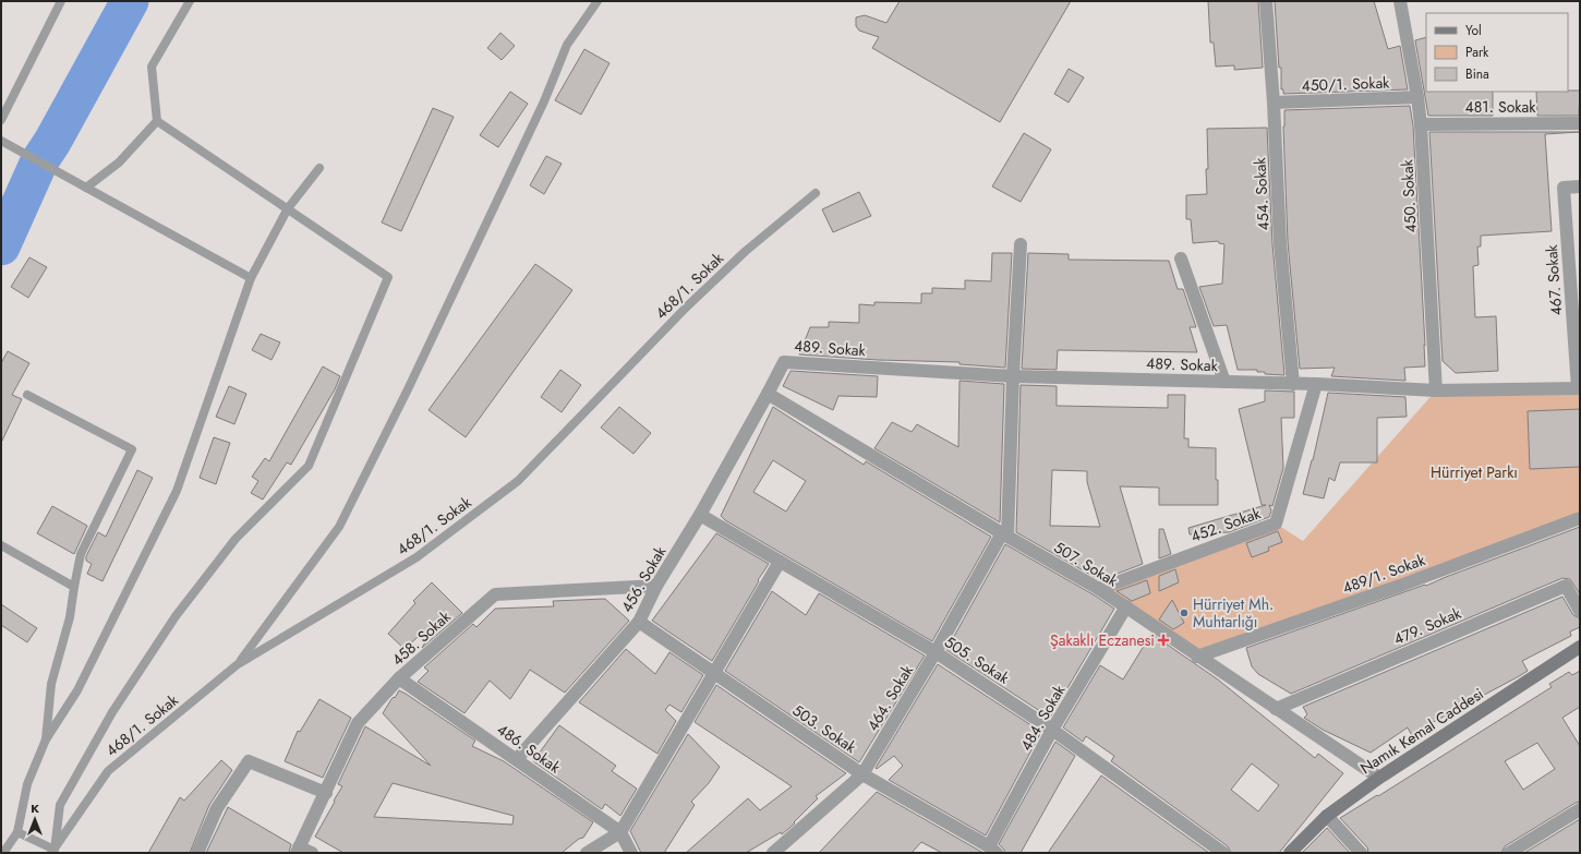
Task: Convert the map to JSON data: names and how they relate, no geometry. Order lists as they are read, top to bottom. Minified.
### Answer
{"streets":{"main road":["Namık Kemal Caddesi"],"street":["450/1. Sokak","481. Sokak","454. Sokak","450. Sokak","467. Sokak","489. Sokak","452. Sokak","507. Sokak","489/1. Sokak","456. Sokak","479. Sokak","458. Sokak","505. Sokak","464. Sokak","484. Sokak","503. Sokak","486. Sokak"],"lane":["468/1. Sokak"]},"crossings":[["450/1. Sokak","454. Sokak"],["450/1. Sokak","450. Sokak"],["481. Sokak","450. Sokak"],["454. Sokak","489. Sokak"],["450. Sokak","489. Sokak"],["467. Sokak","489. Sokak"],["489. Sokak","452. Sokak"],["489. Sokak","456. Sokak"],["452. Sokak","507. Sokak"],["507. Sokak","489/1. Sokak"],["507. Sokak","456. Sokak"],["507. Sokak","479. Sokak"],["507. Sokak","464. Sokak"],["507. Sokak","484. Sokak"],["507. Sokak","Namık Kemal Caddesi"],["456. Sokak","458. Sokak"],["456. Sokak","505. Sokak"],["456. Sokak","503. Sokak"],["456. Sokak","486. Sokak"],["458. Sokak","486. Sokak"],["505. Sokak","464. Sokak"],["505. Sokak","484. Sokak"],["464. Sokak","503. Sokak"],["484. Sokak","503. Sokak"]],"parks":["Hürriyet Parkı"],"places":{"other":["Hürriyet Mh. Muhtarlığı"],"health":["Şakaklı Eczanesi"]},"legend":["Yol","Park","Bina"],"north":"top"}
